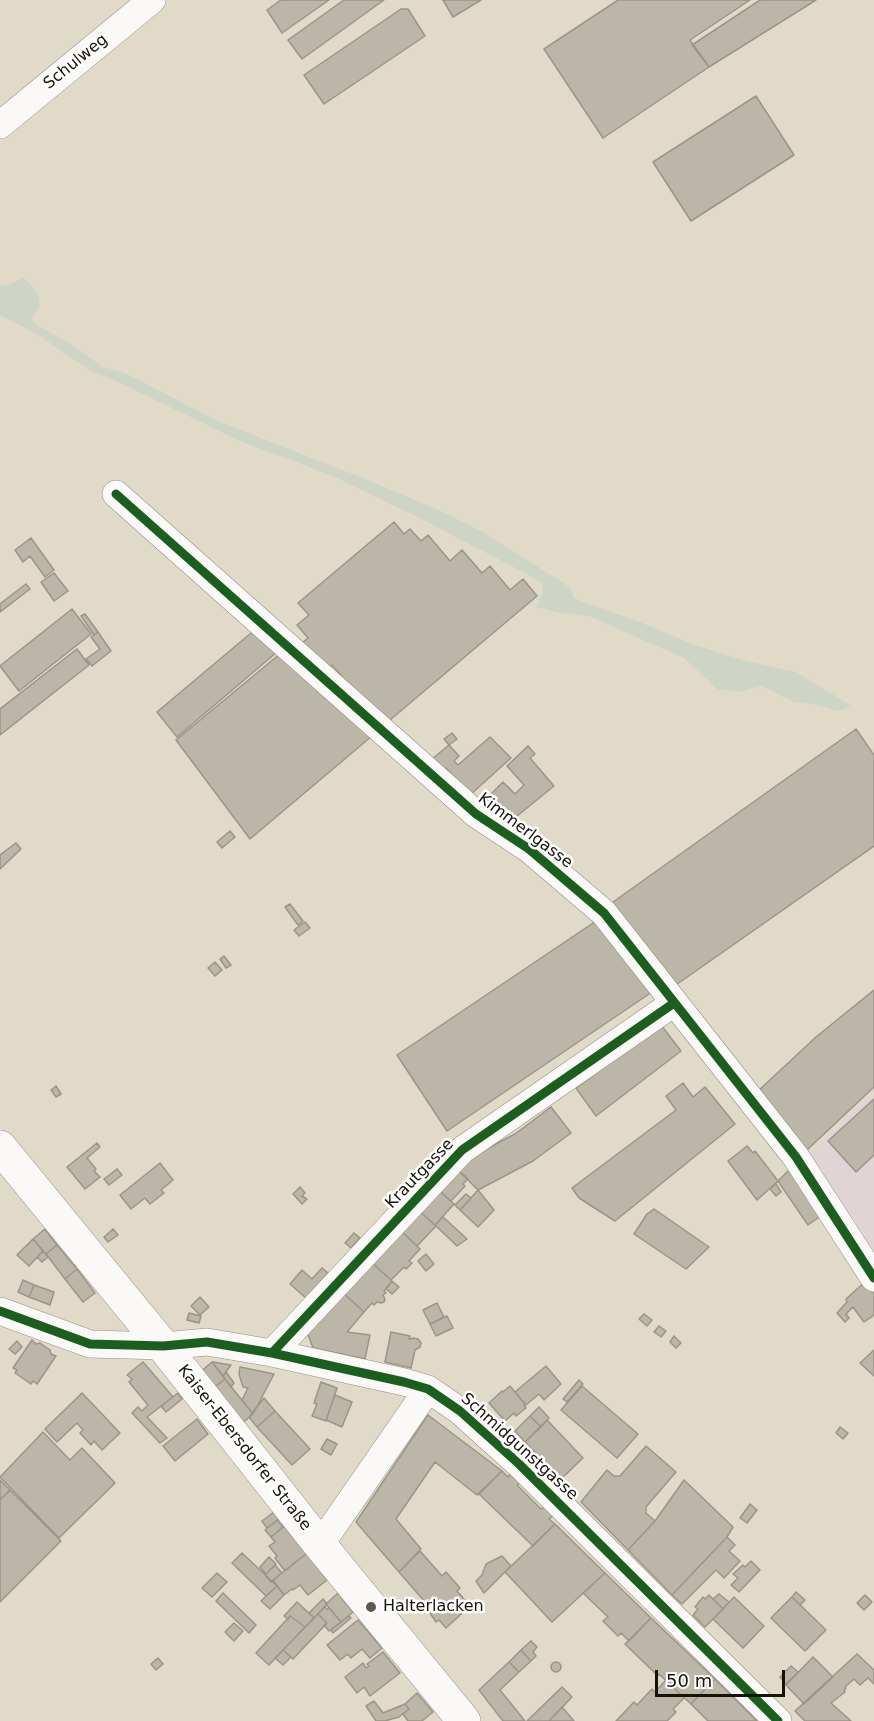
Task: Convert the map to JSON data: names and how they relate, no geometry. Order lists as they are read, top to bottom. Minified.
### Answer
{"streets":{"main road":["Kaiser-Ebersdorfer Straße"],"street":["Schulweg","Kimmerlgasse","Krautgasse","Schmidgunstgasse"]},"crossings":[["Kimmerlgasse","Krautgasse"],["Krautgasse","Schmidgunstgasse"],["Schmidgunstgasse","Kaiser-Ebersdorfer Straße"]],"places":["Halterlacken"],"scale_bar":"50 m"}
